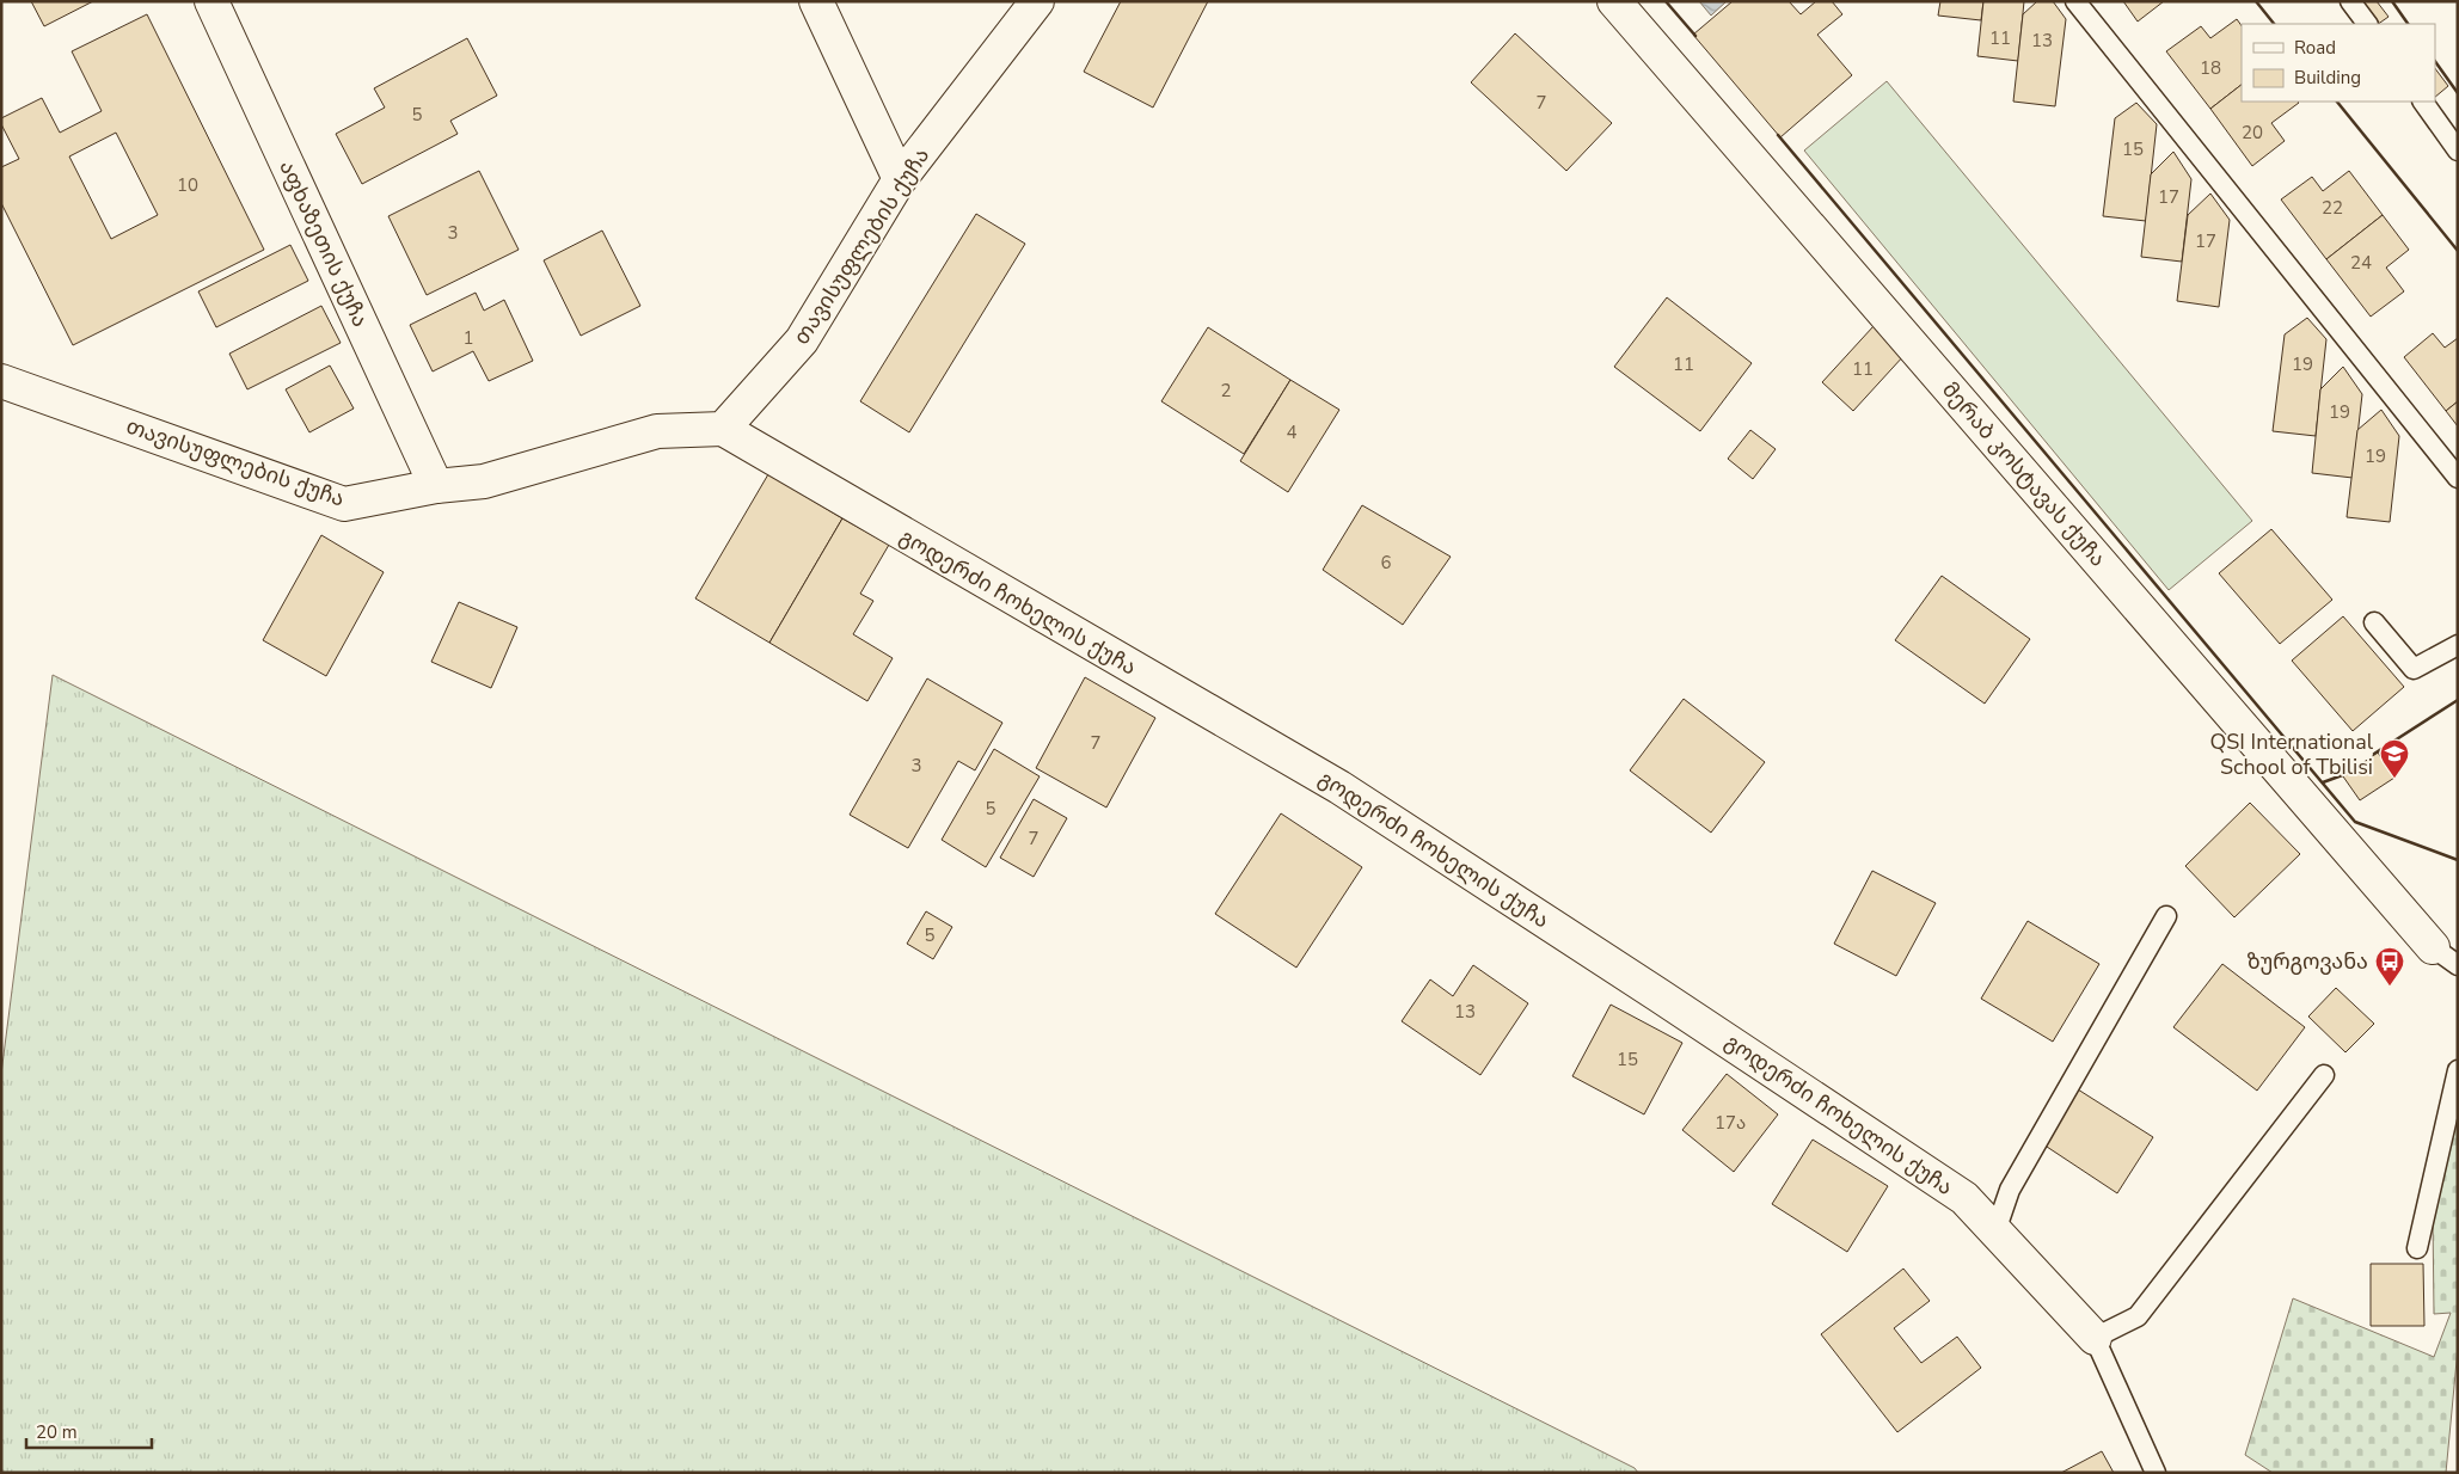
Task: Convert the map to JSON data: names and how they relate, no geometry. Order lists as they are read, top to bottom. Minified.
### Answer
{"streets":{"street":["აფხაზეთის ქუჩა","თავისუფლების ქუჩა","მერაბ კოსტავას ქუჩა","გოდერძი ჩოხელის ქუჩა"]},"crossings":[["აფხაზეთის ქუჩა","თავისუფლების ქუჩა"],["თავისუფლების ქუჩა","გოდერძი ჩოხელის ქუჩა"]],"places":{"school or university":["QSI International School of Tbilisi"],"bus stop":["ზურგოვანა"]},"house_numbers":["11","13","18","7","5","20","15","10","17","22","3","17","24","1","11","19","11","2","19","4","19","6","7","3","5","7","5","13","15","17ა"],"legend":["Road","Building"],"scale_bar":"20 m"}
